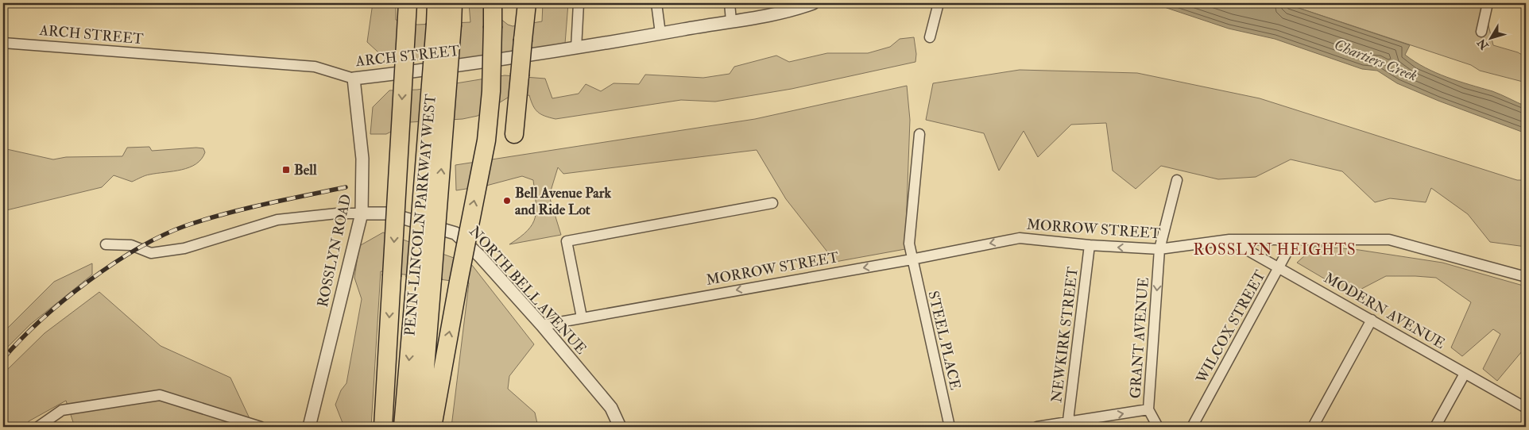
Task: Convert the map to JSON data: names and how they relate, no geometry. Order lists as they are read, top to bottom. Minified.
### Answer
{"streets":{"highway":["PENN-LINCOLN PARKWAY WEST"],"street":["ARCH STREET","MORROW STREET","ROSSLYN ROAD","NORTH BELL AVENUE","MODERN AVENUE","WILCOX STREET","NEWKIRK STREET","GRANT AVENUE","STEEL PLACE"]},"crossings":[["ARCH STREET","ROSSLYN ROAD"],["MORROW STREET","NORTH BELL AVENUE"],["MORROW STREET","MODERN AVENUE"],["MORROW STREET","WILCOX STREET"],["MORROW STREET","NEWKIRK STREET"],["MORROW STREET","GRANT AVENUE"],["MORROW STREET","STEEL PLACE"],["ROSSLYN ROAD","NORTH BELL AVENUE"],["MODERN AVENUE","WILCOX STREET"]],"one_way":["MORROW STREET","GRANT AVENUE"],"districts":["ROSSLYN HEIGHTS"],"water":["Chartiers Creek"],"places":{"transit":["Bell"],"other":["Bell Avenue Park and Ride Lot"]},"north":"bottom left"}
